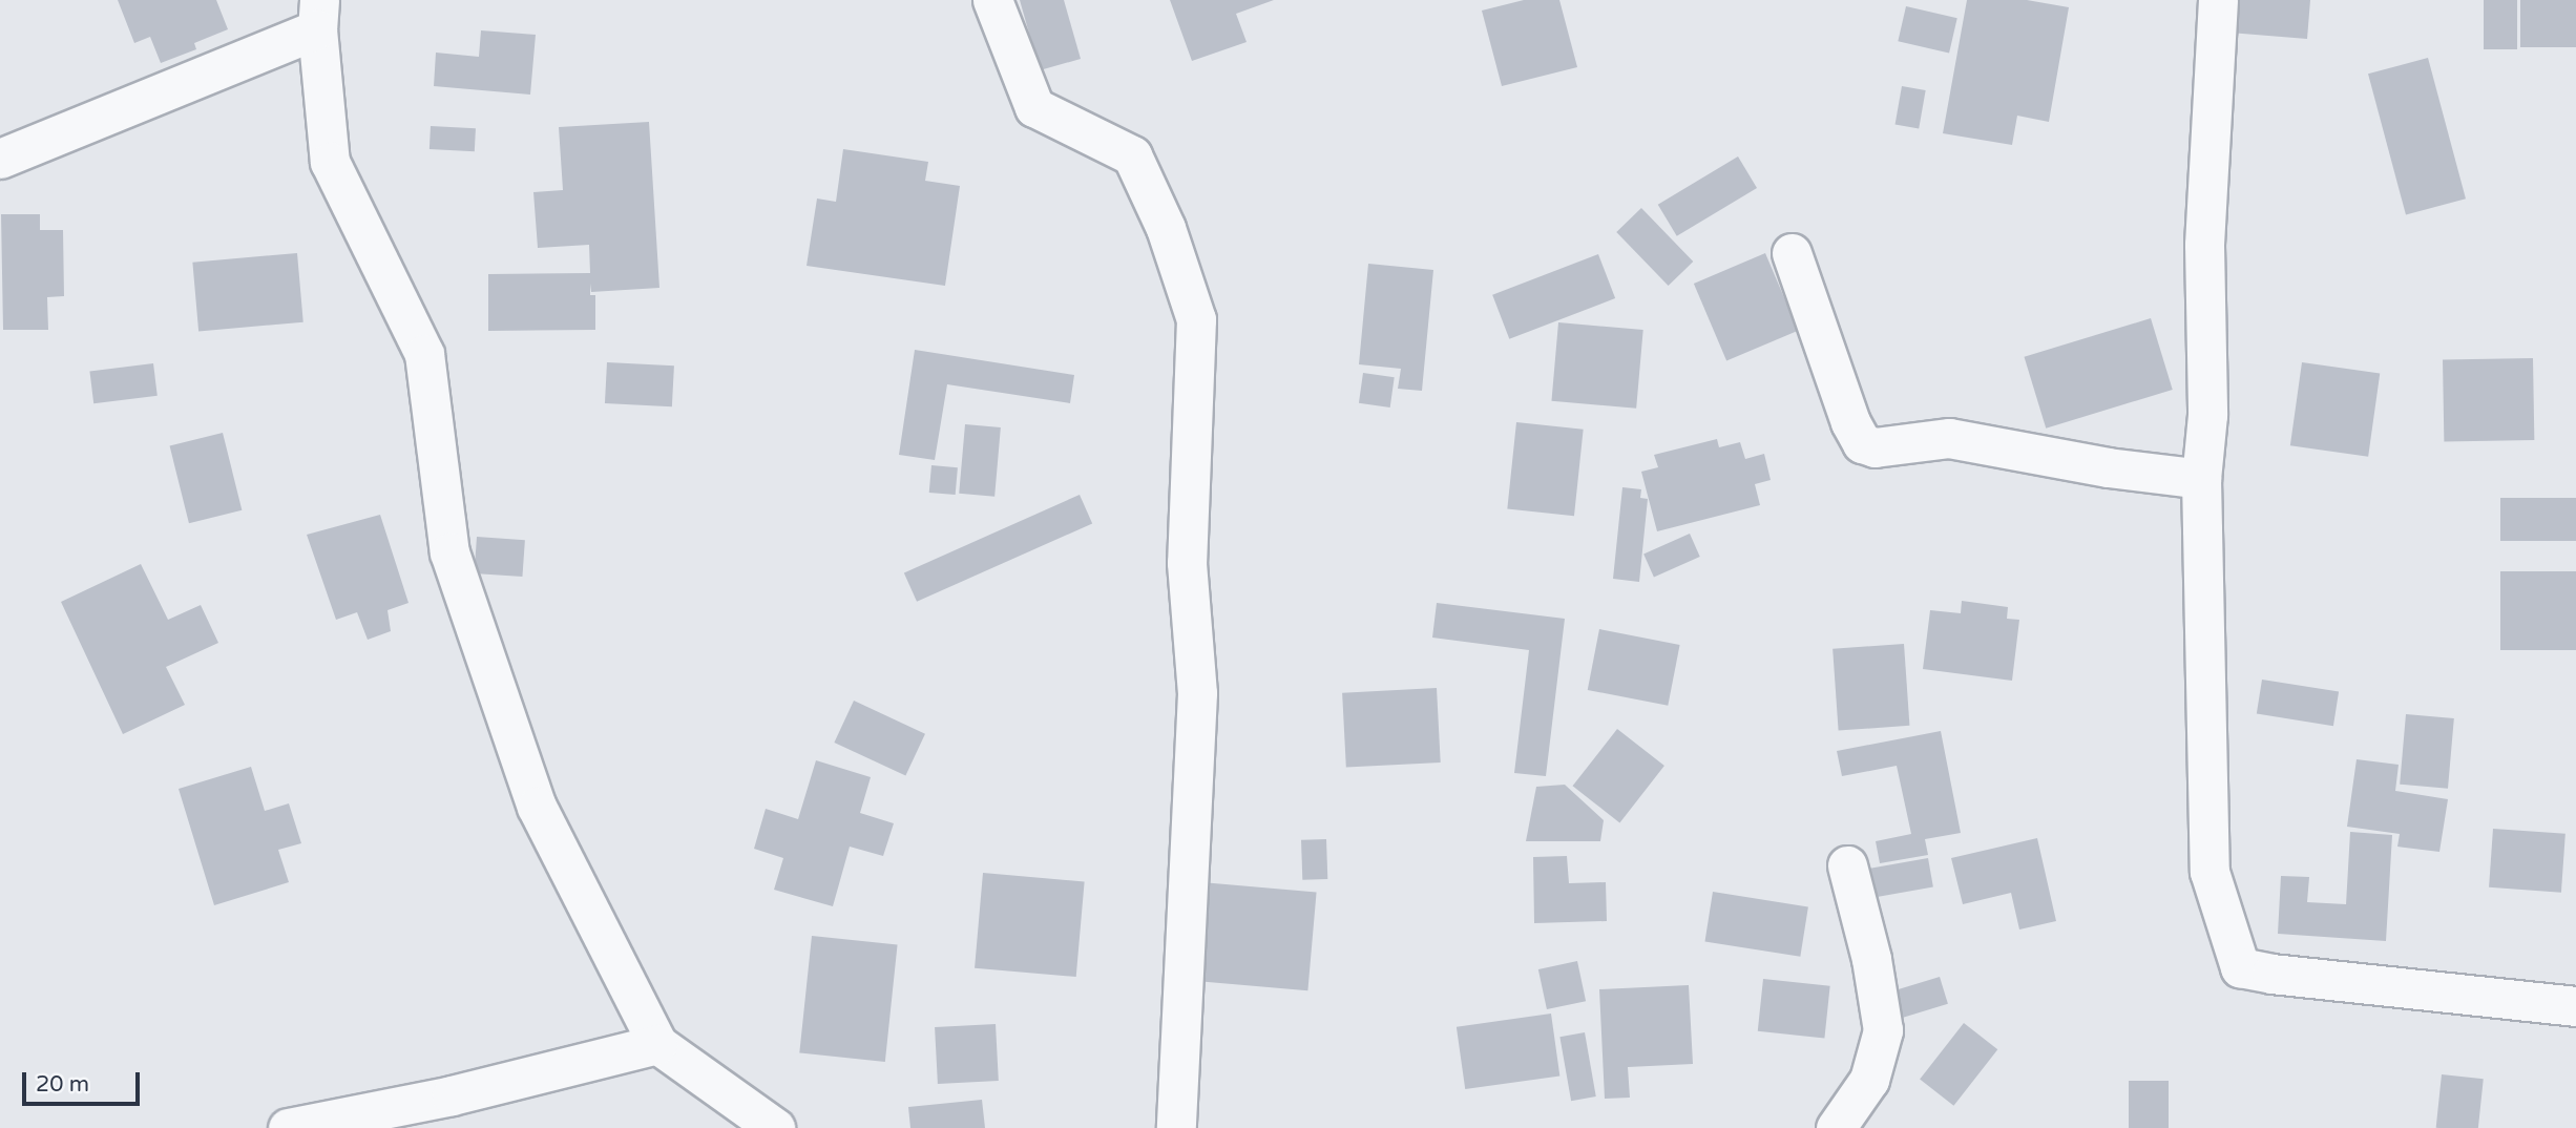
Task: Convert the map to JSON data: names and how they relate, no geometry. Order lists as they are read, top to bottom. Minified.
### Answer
{"scale_bar":"20 m"}
